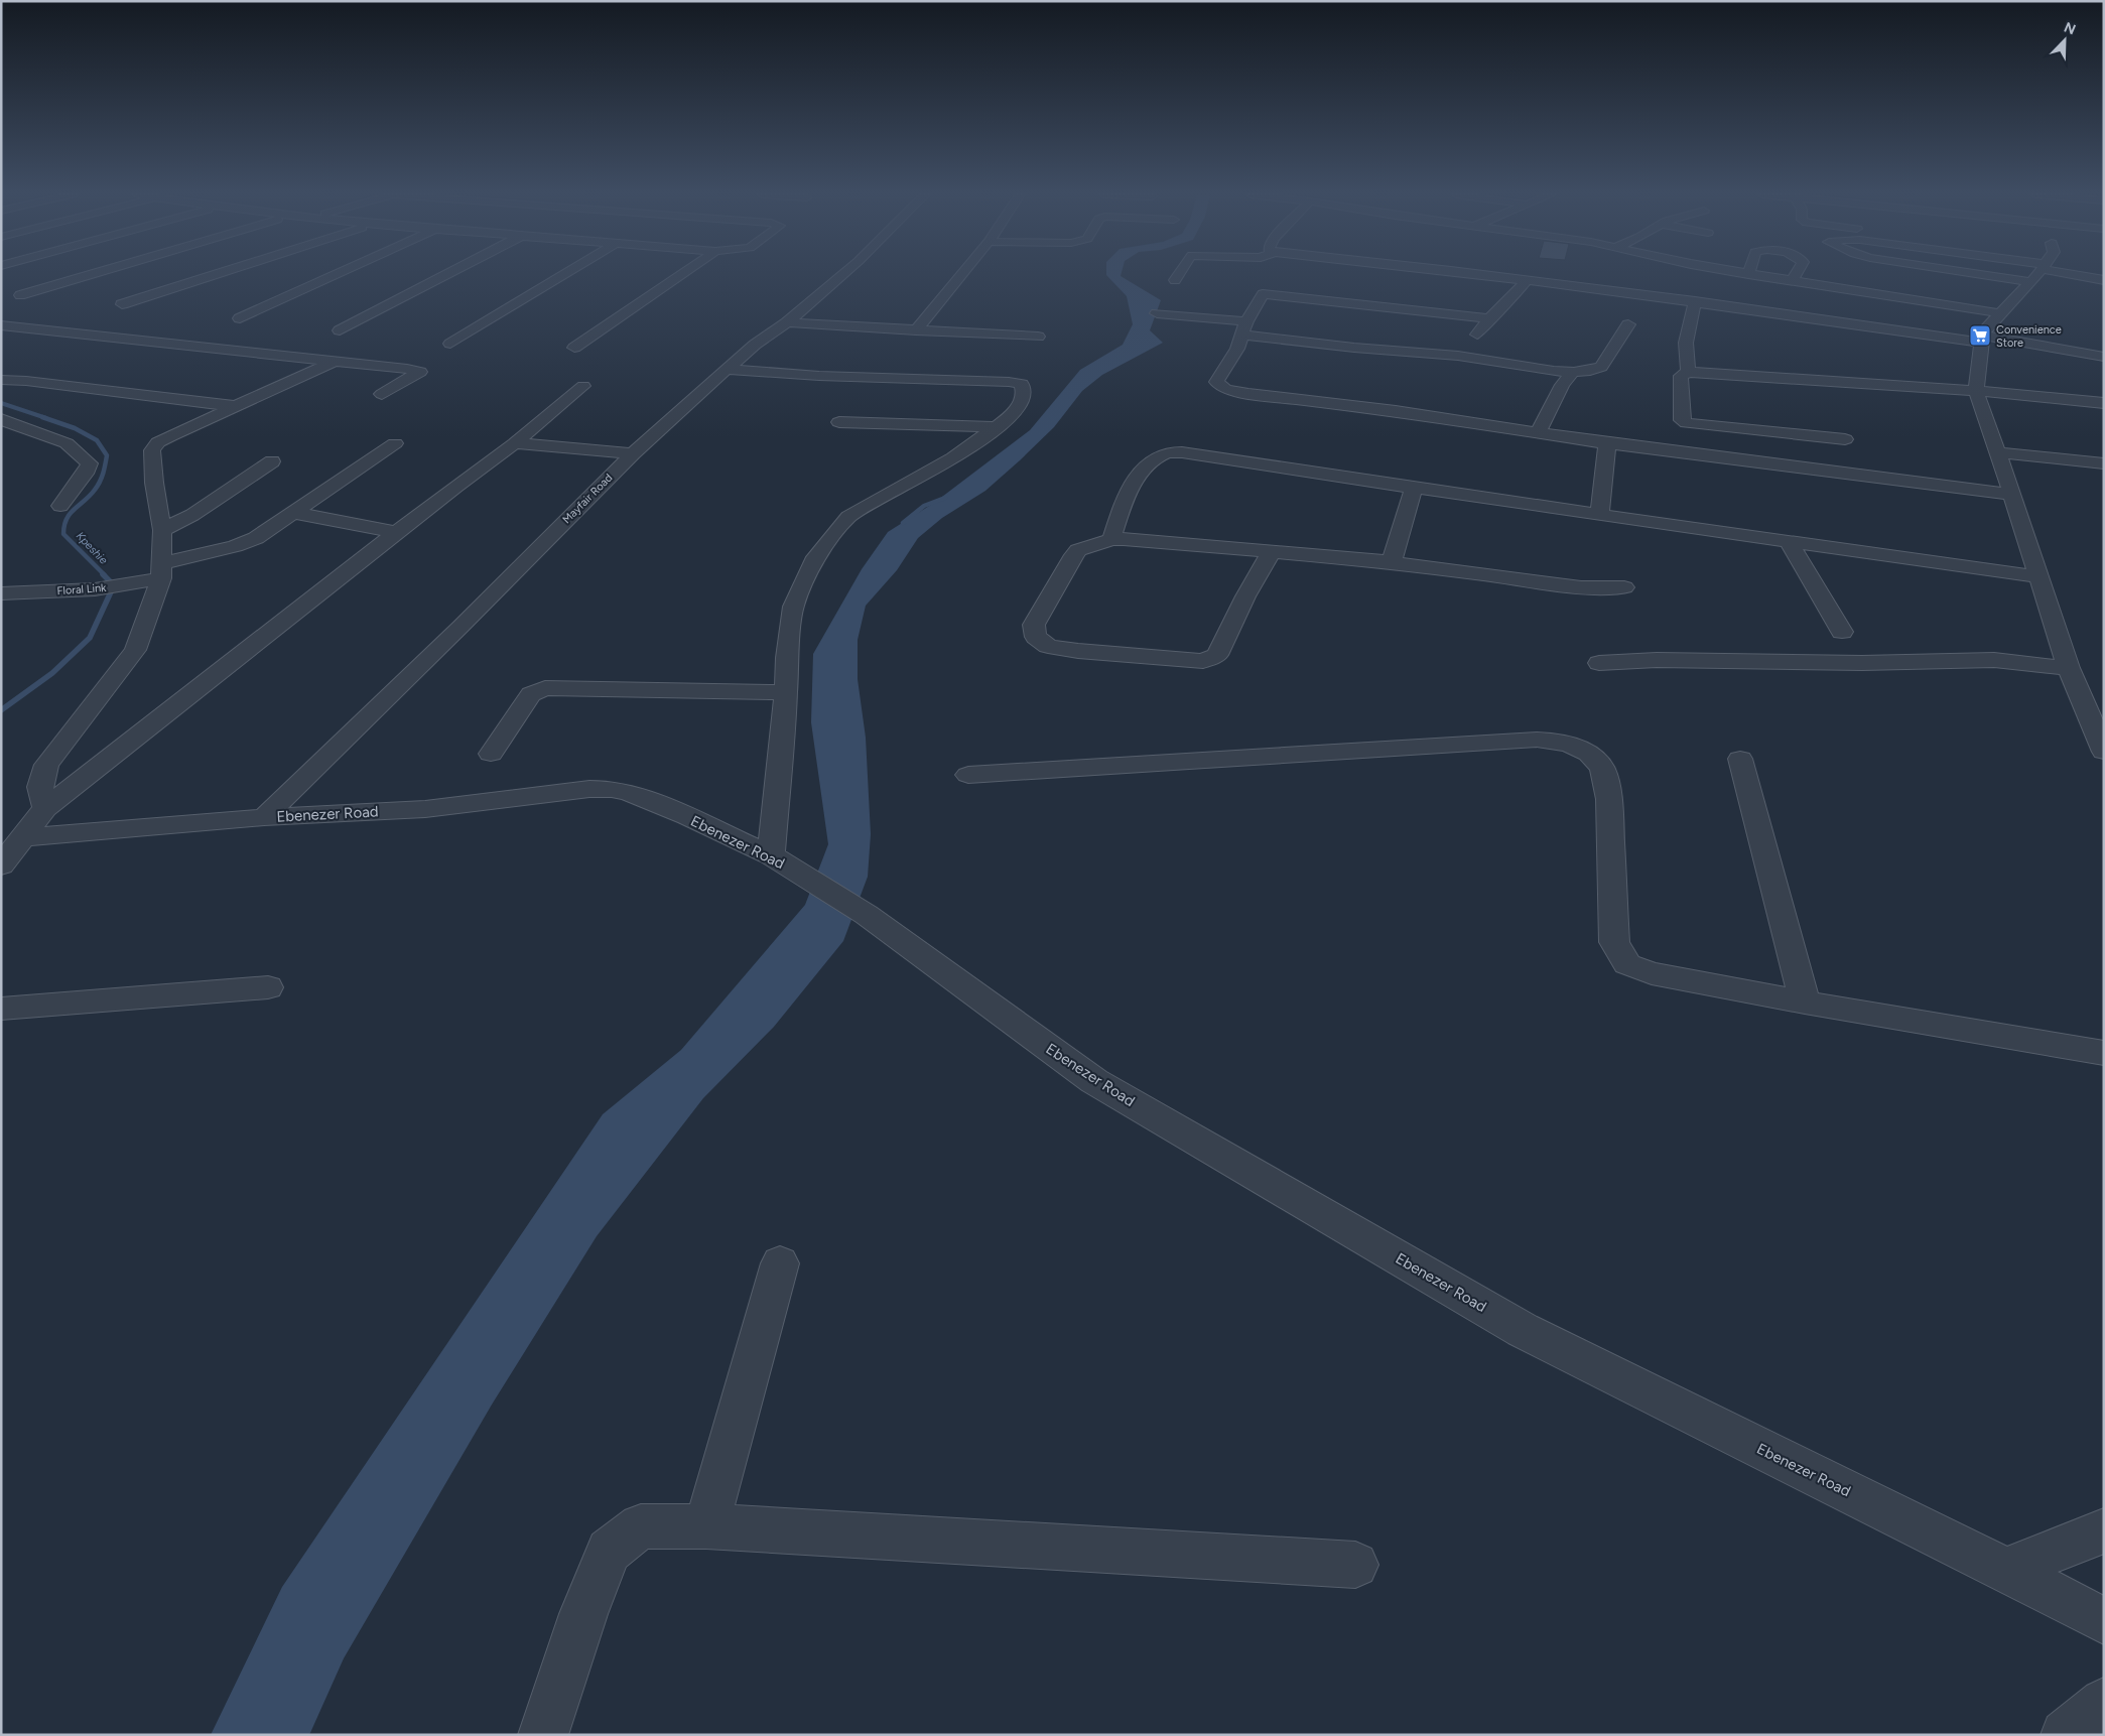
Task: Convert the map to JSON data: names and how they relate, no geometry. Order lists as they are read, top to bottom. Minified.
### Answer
{"streets":{"street":["Mayfair Road","Floral Link","Ebenezer Road"]},"crossings":[["Mayfair Road","Ebenezer Road"]],"water":["Kpeshie"],"places":{"supermarket":["Convenience Store"]},"north":"top right"}
